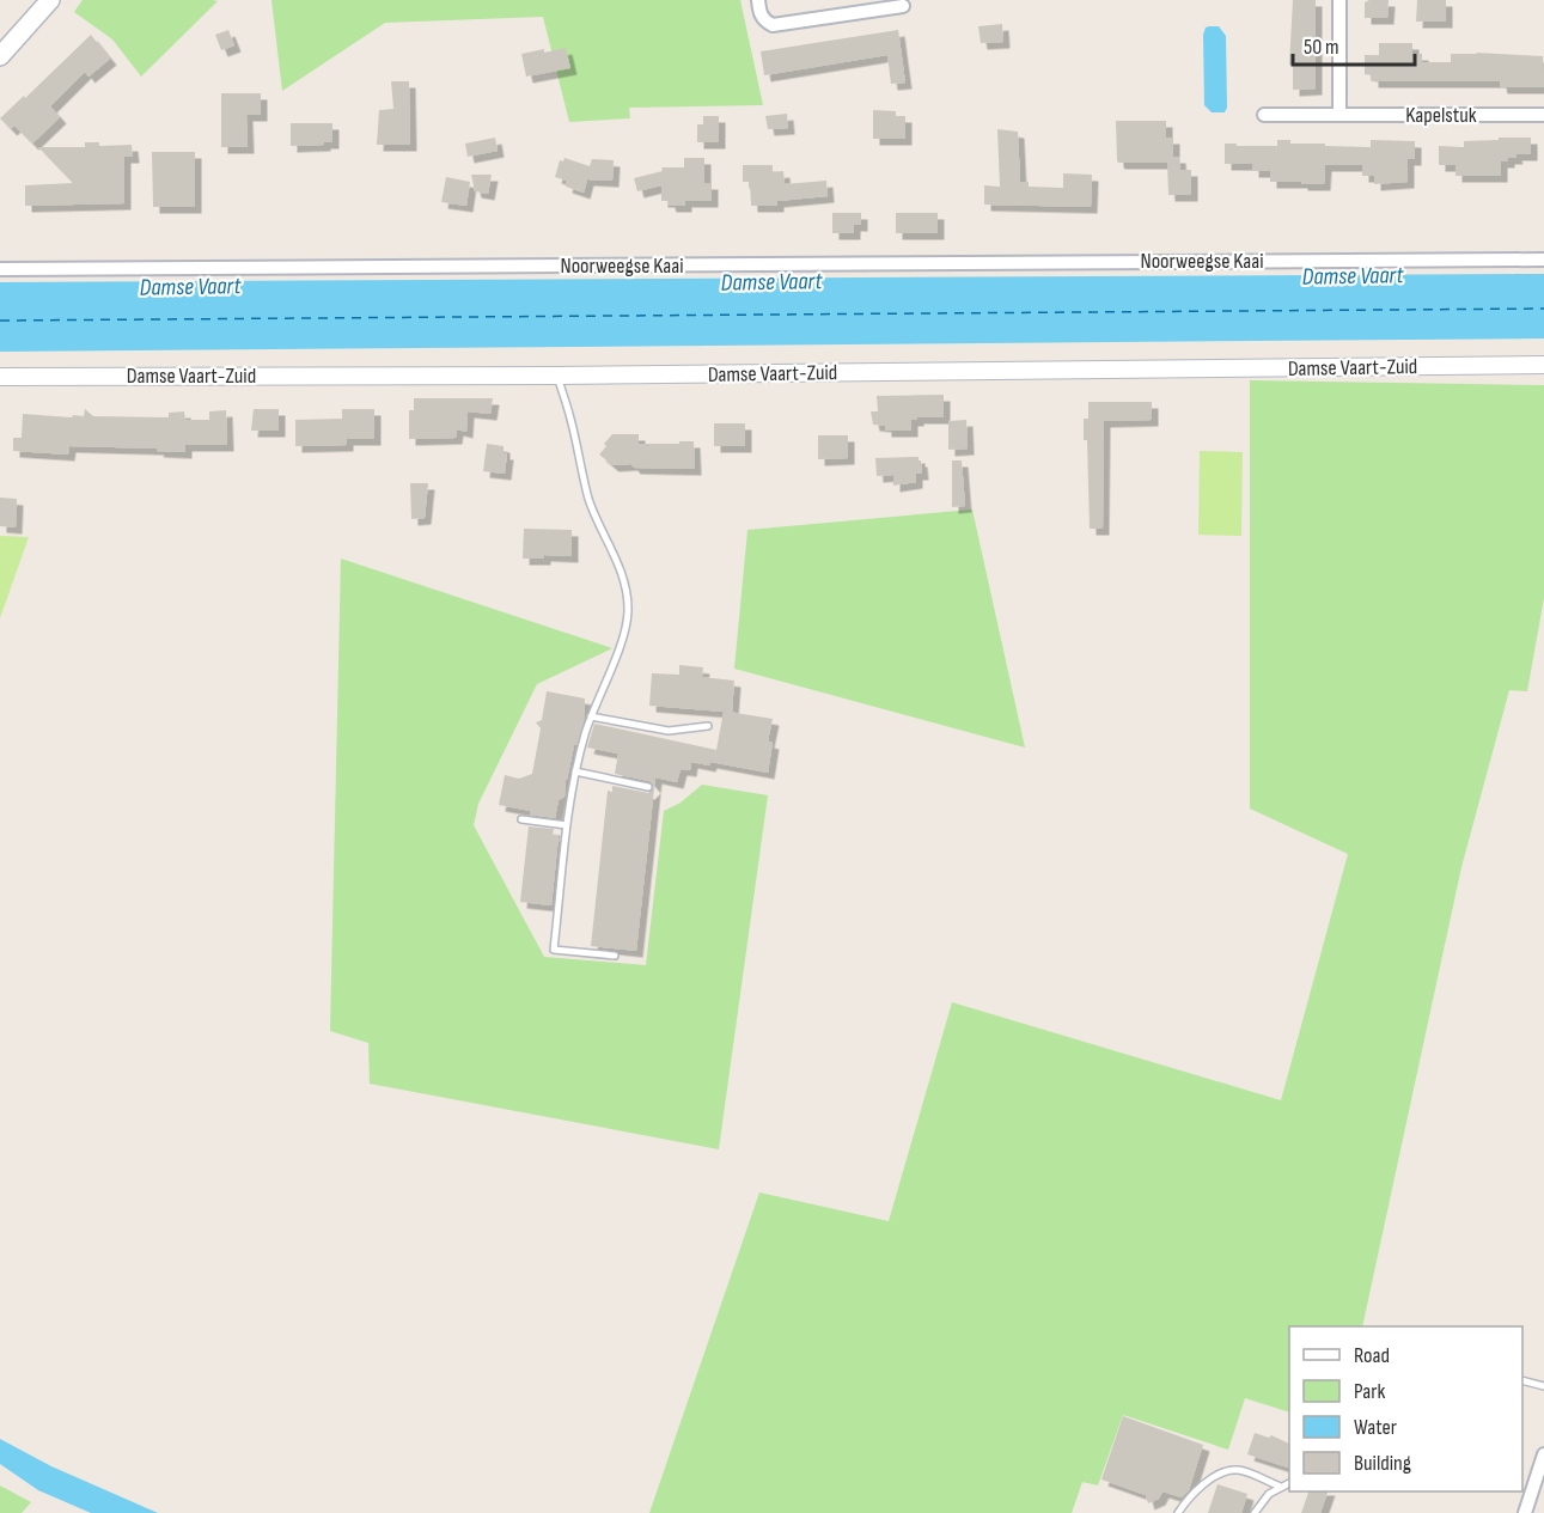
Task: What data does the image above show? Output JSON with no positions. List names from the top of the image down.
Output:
{
  "streets": {
    "street": ["Kapelstuk", "Noorweegse Kaai", "Damse Vaart-Zuid"]
  },
  "water": ["Damse Vaart"],
  "legend": [
    "Road",
    "Park",
    "Water",
    "Building"
  ],
  "scale_bar": "50 m"
}
